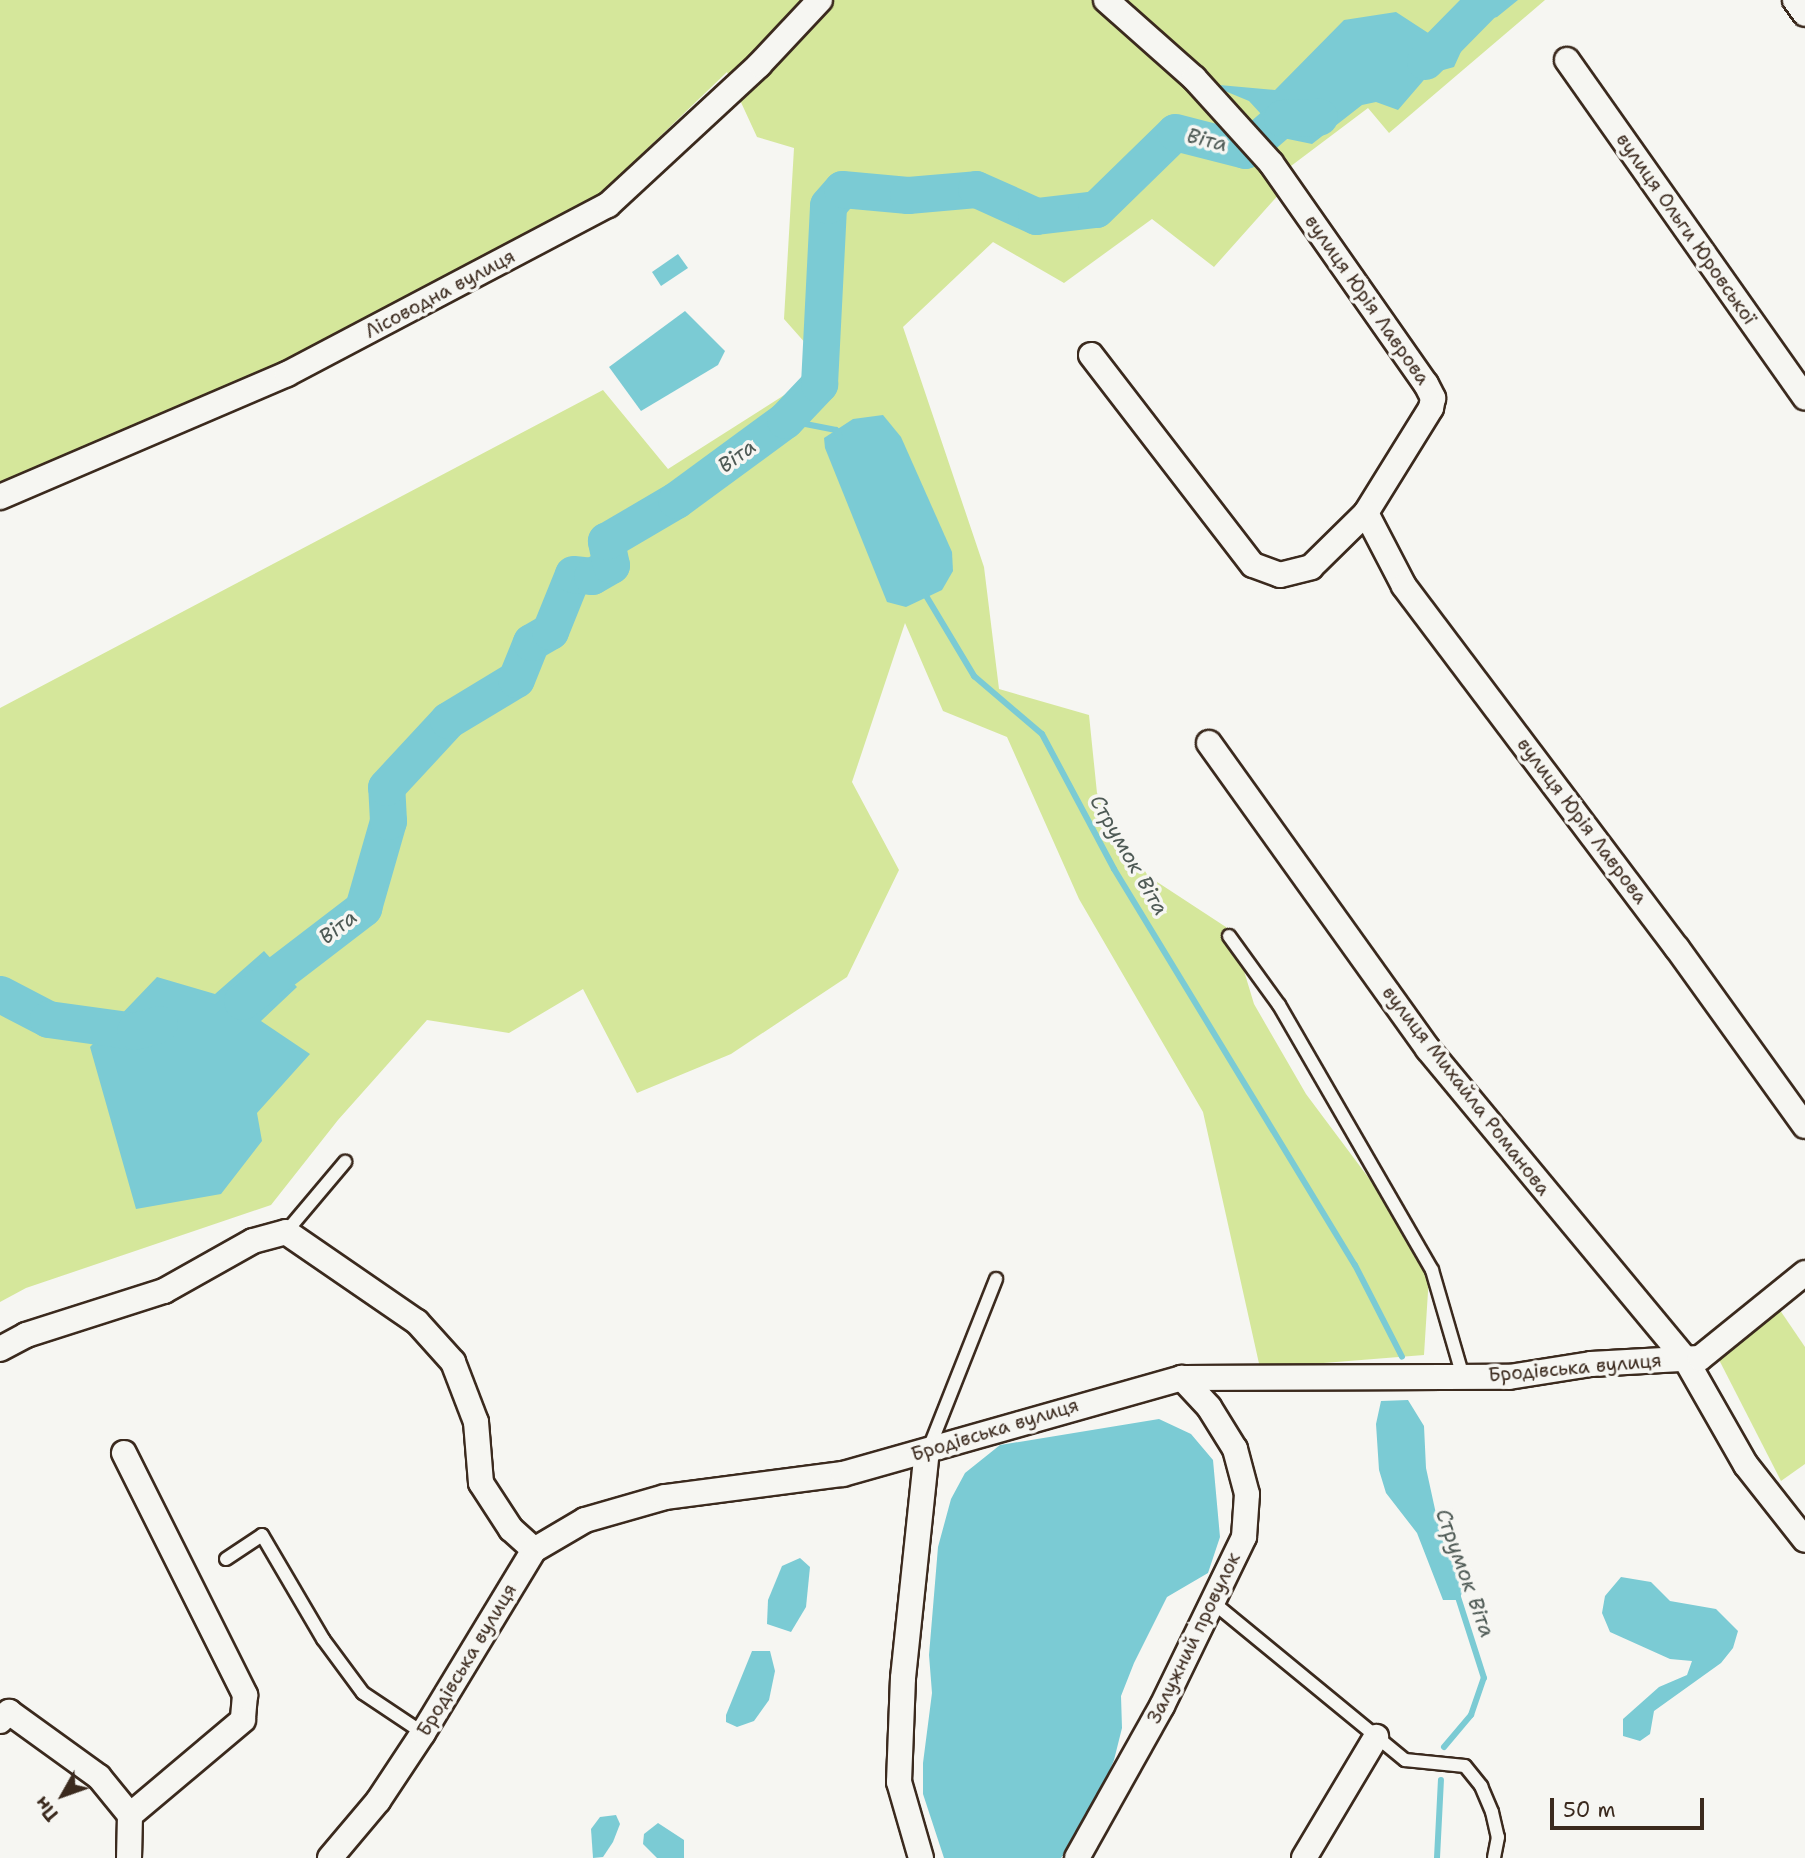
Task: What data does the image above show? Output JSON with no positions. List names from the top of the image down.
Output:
{
  "streets": {
    "street": [
      "вулиця Ольги Юровської",
      "Лісоводна вулиця",
      "вулиця Юрія Лаврова",
      "вулиця Михайла Романова",
      "Бродівська вулиця",
      "Залужний провулок"
    ]
  },
  "crossings": [
    ["вулиця Михайла Романова", "Бродівська вулиця"],
    ["Бродівська вулиця", "Залужний провулок"]
  ],
  "water": ["Віта", "Струмок Віта"],
  "scale_bar": "50 m",
  "north": "bottom left"
}
